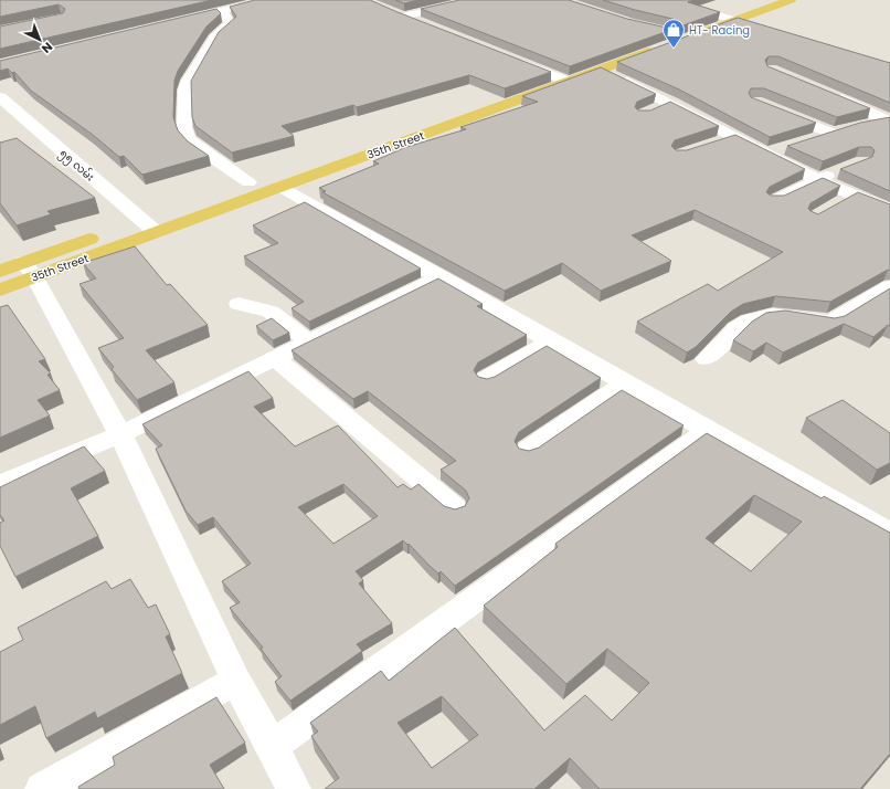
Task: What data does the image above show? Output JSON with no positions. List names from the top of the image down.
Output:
{
  "streets": {
    "main road": ["35th Street", "၅၅ လမ်း"]
  },
  "crossings": [
    ["35th Street", "၅၅ လမ်း"]
  ],
  "places": {
    "shop": ["HT- Racing"]
  },
  "north": "bottom right"
}
